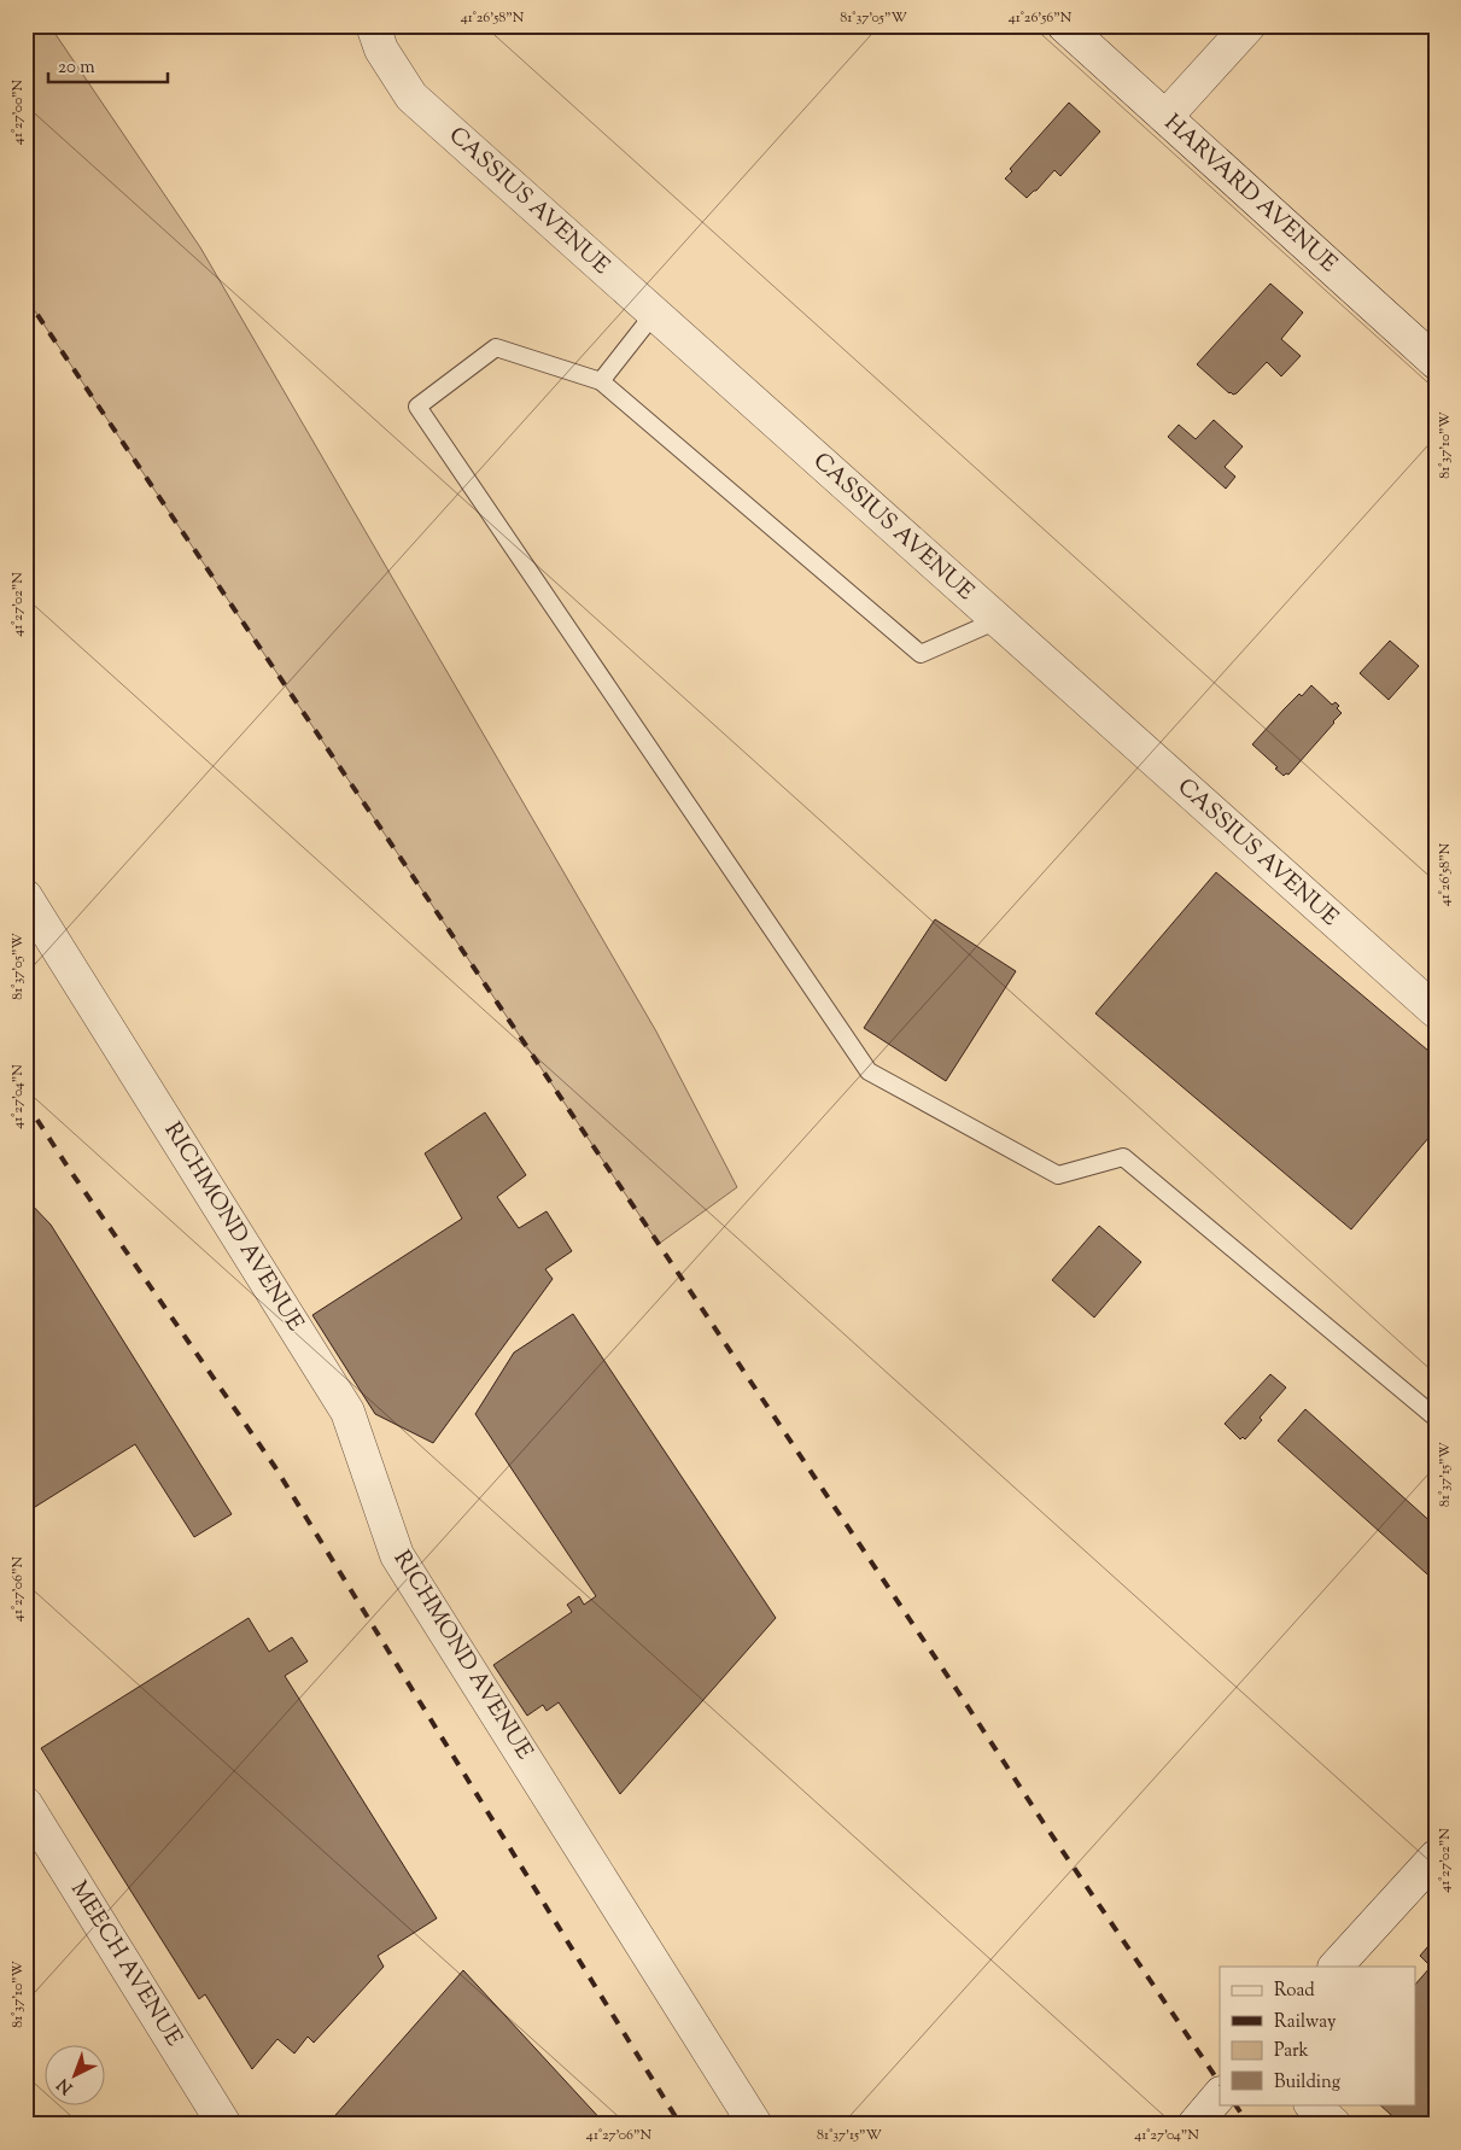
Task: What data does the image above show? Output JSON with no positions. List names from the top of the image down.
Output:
{
  "streets": {
    "street": [
      "HARVARD AVENUE",
      "CASSIUS AVENUE",
      "RICHMOND AVENUE",
      "MEECH AVENUE"
    ]
  },
  "legend": [
    "Road",
    "Railway",
    "Park",
    "Building"
  ],
  "scale_bar": "20 m",
  "north": "bottom left",
  "coordinates": [
    "41°26'58\"N",
    "81°37'05\"W",
    "41°26'56\"N",
    "41°27'00\"N",
    "81°37'10\"W",
    "41°27'02\"N",
    "41°27'04\"N",
    "81°37'15\"W",
    "41°27'06\"N"
  ]
}
